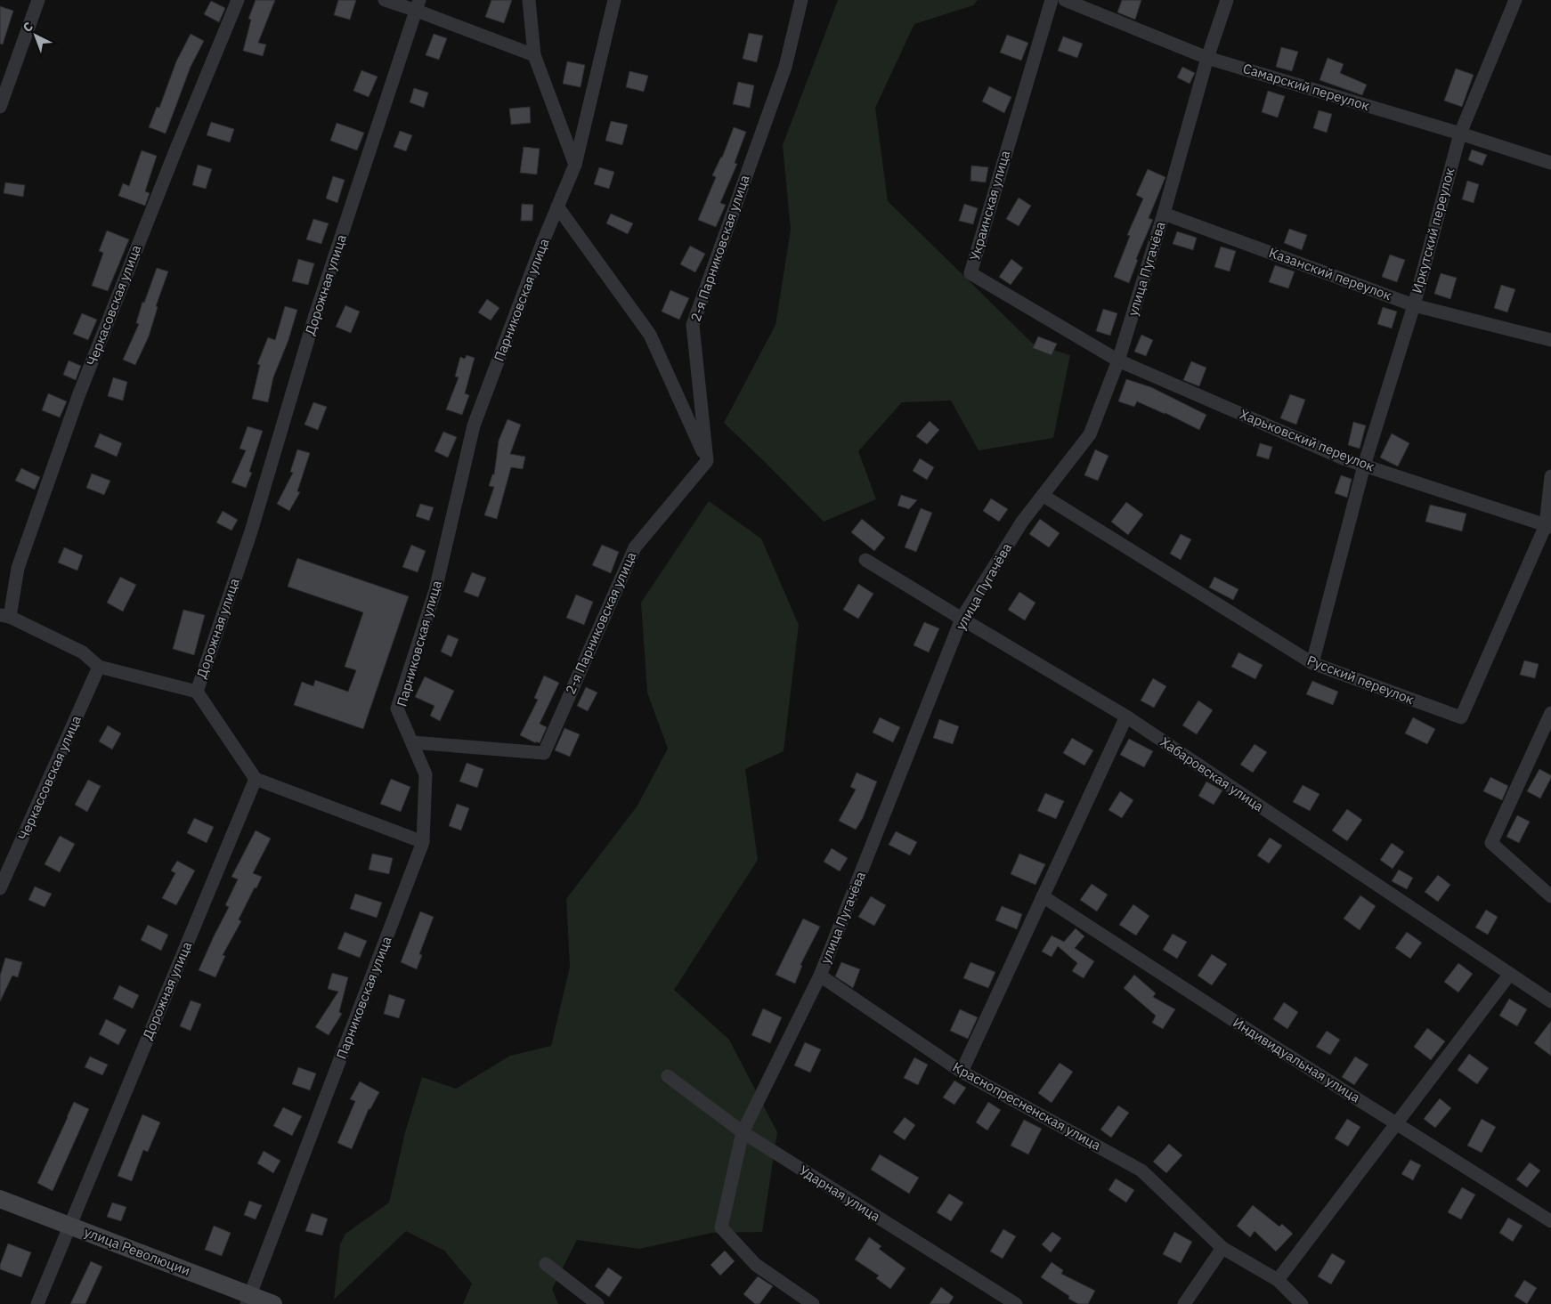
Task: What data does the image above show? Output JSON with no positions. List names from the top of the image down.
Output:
{
  "streets": {
    "street": [
      "Самарский переулок",
      "Украинская улица",
      "Иркутский переулок",
      "2-я Парниковская улица",
      "улица Пугачёва",
      "Казанский переулок",
      "Дорожная улица",
      "Парниковская улица",
      "Черкасовская улица",
      "Харьковский переулок",
      "Русский переулок",
      "Хабаровская улица",
      "Черкассовская улица",
      "Индивидуальная улица",
      "Краснопресненская улица",
      "Ударная улица",
      "улица Революции"
    ]
  },
  "crossings": [
    ["Самарский переулок", "Иркутский переулок"],
    ["Самарский переулок", "улица Пугачёва"],
    ["Украинская улица", "улица Пугачёва"],
    ["Украинская улица", "Харьковский переулок"],
    ["Иркутский переулок", "Казанский переулок"],
    ["Иркутский переулок", "Харьковский переулок"],
    ["Иркутский переулок", "Русский переулок"],
    ["2-я Парниковская улица", "Парниковская улица"],
    ["улица Пугачёва", "Казанский переулок"],
    ["улица Пугачёва", "Харьковский переулок"],
    ["улица Пугачёва", "Русский переулок"],
    ["улица Пугачёва", "Хабаровская улица"],
    ["улица Пугачёва", "Краснопресненская улица"],
    ["улица Пугачёва", "Ударная улица"],
    ["Дорожная улица", "улица Революции"],
    ["Парниковская улица", "улица Революции"],
    ["Харьковский переулок", "Русский переулок"]
  ],
  "north": "top left"
}
